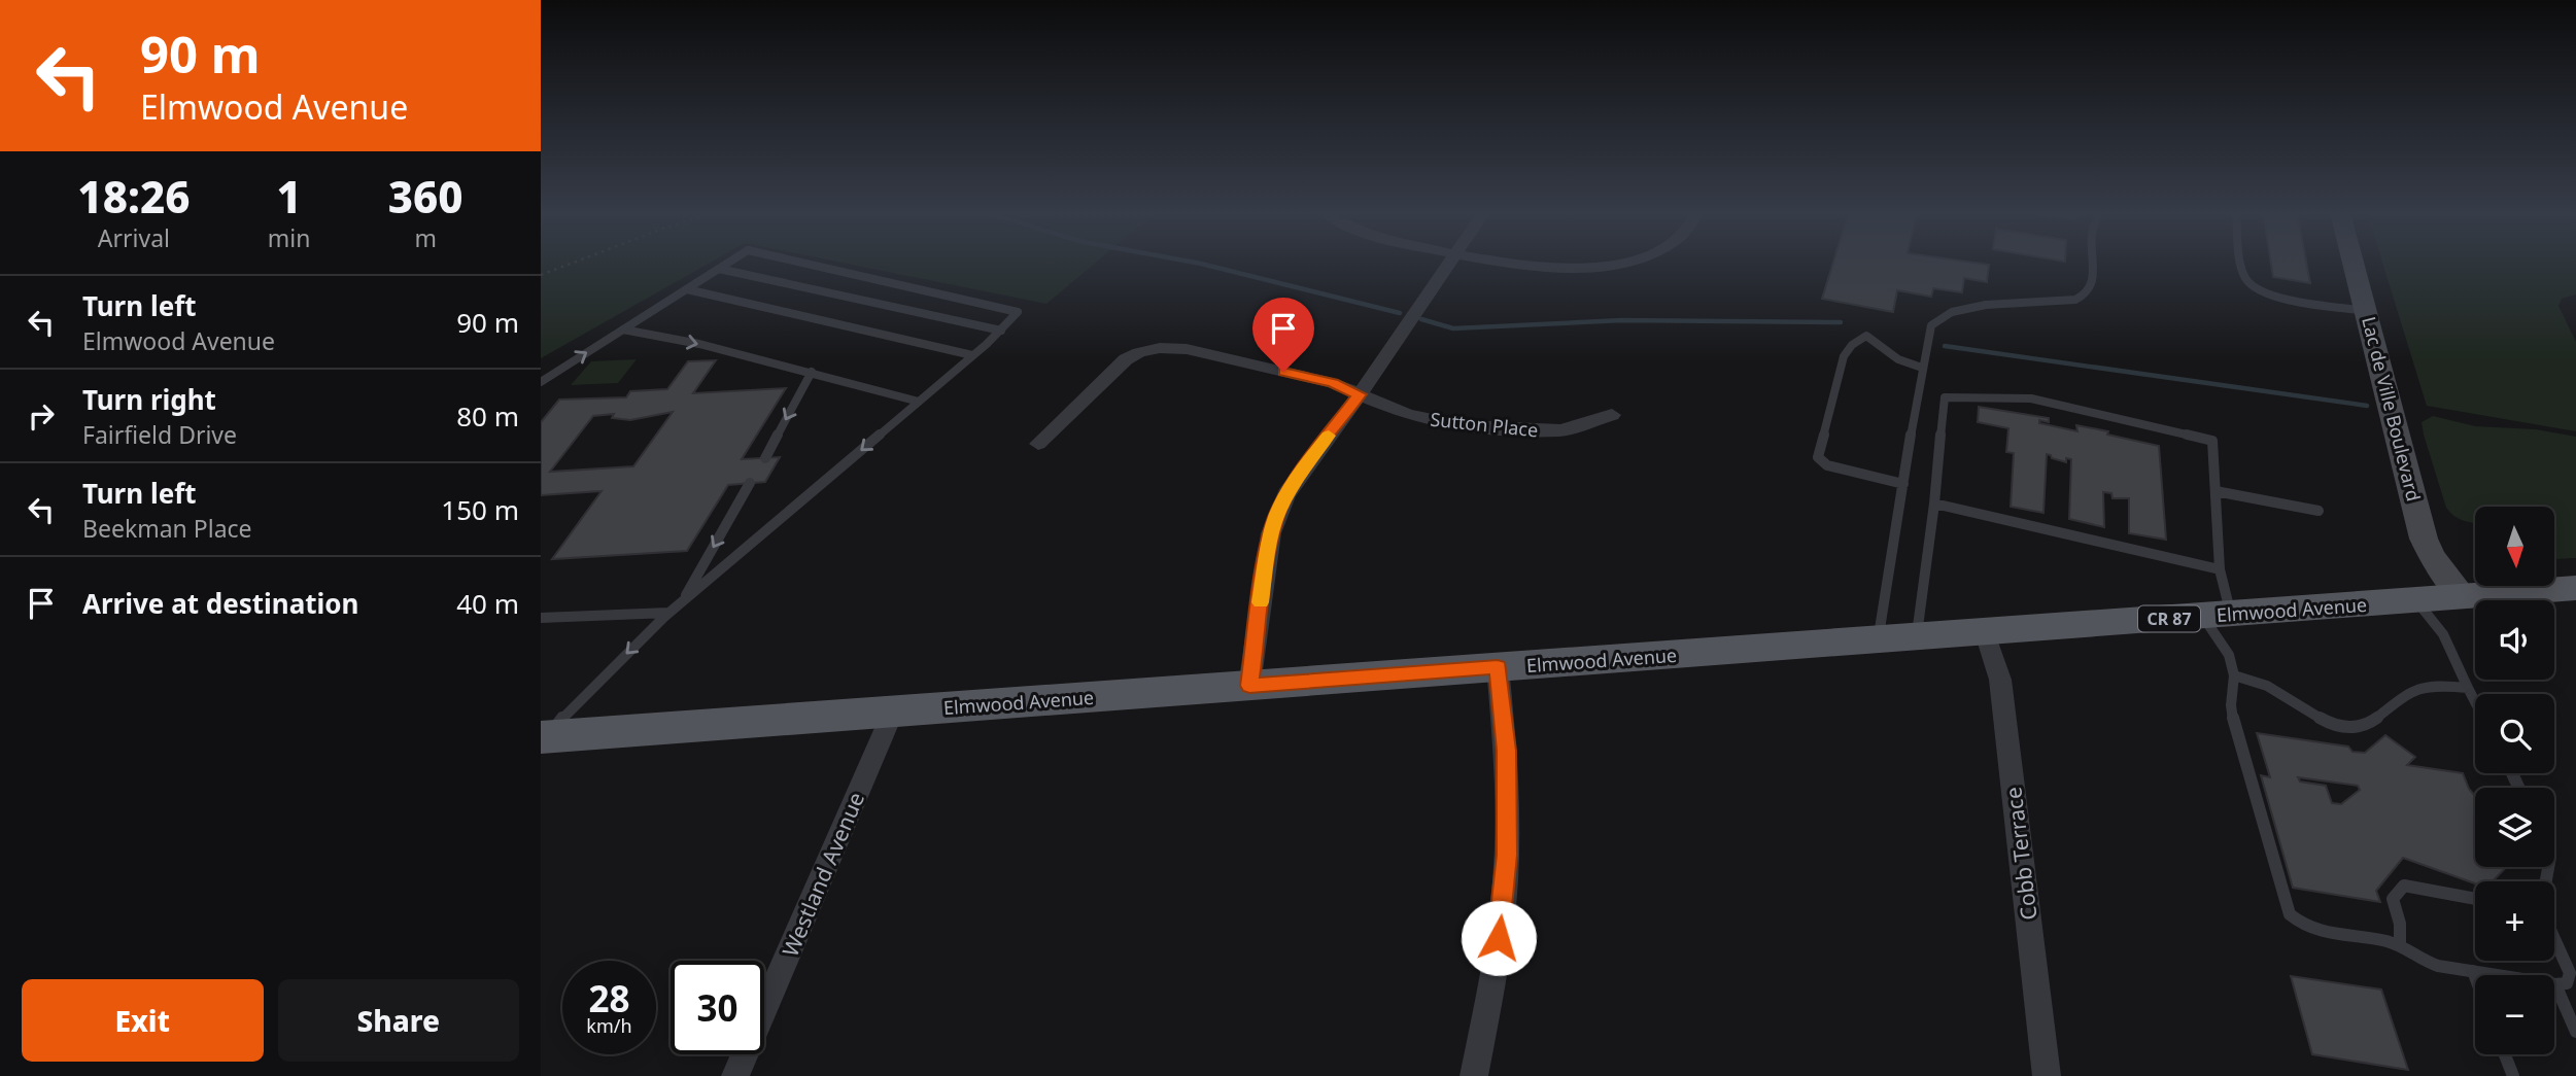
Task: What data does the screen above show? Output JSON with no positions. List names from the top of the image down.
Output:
{
  "streets": {
    "main road": ["Elmwood Avenue", "CR 87"],
    "street": [
      "Lac de Ville Boulevard",
      "Sutton Place",
      "Cobb Terrace",
      "Westland Avenue"
    ]
  },
  "crossings": [
    ["Lac de Ville Boulevard", "Elmwood Avenue"],
    ["Elmwood Avenue", "Cobb Terrace"],
    ["Elmwood Avenue", "Westland Avenue"]
  ],
  "north": "bottom",
  "page": {
    "turn": ["90 m", "Elmwood Avenue"],
    "eta": [
      "18:26",
      "Arrival",
      "1",
      "min",
      "360",
      "m"
    ],
    "list": [
      {
        "name": "Turn left",
        "note": "Elmwood Avenue",
        "value": "90 m"
      },
      {
        "name": "Turn right",
        "note": "Fairfield Drive",
        "value": "80 m"
      },
      {
        "name": "Turn left",
        "note": "Beekman Place",
        "value": "150 m"
      },
      {
        "name": "Arrive at destination",
        "value": "40 m"
      }
    ],
    "map_buttons": ["+", "−"],
    "speed": "28 km/h",
    "limit": "30",
    "buttons": ["Exit", "Share"]
  }
}
